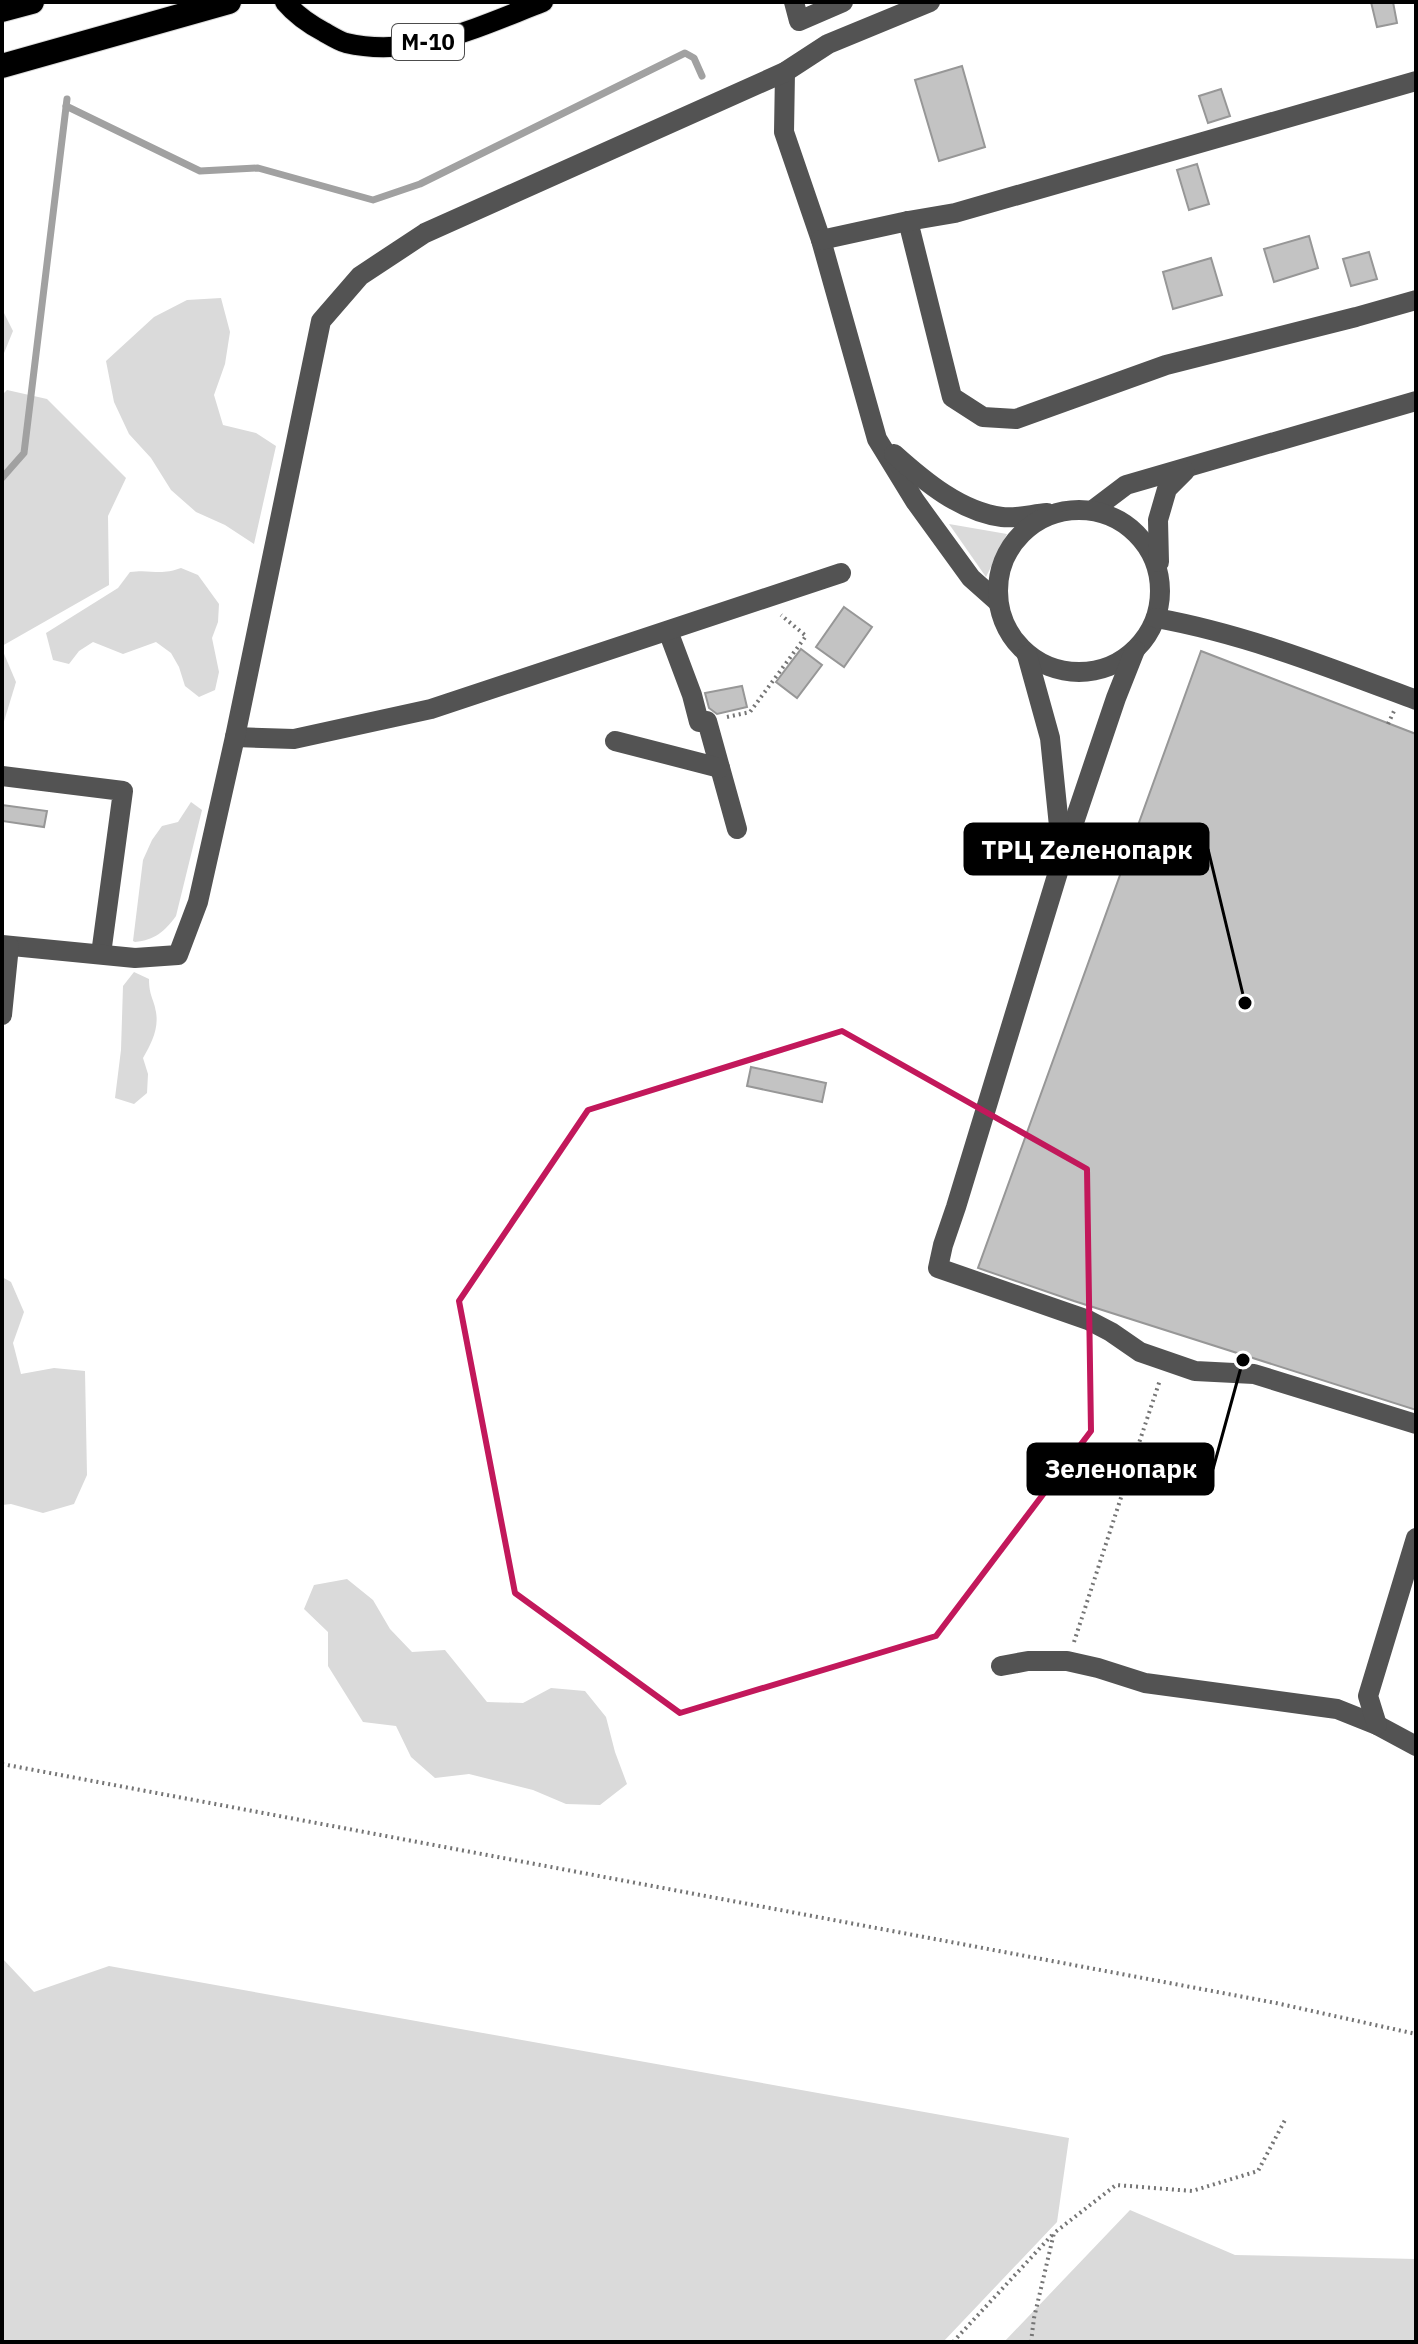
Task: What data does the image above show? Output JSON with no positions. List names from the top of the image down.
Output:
{
  "streets": {
    "main road": ["М-10"]
  },
  "places": ["ТРЦ Zеленопарк", "Зеленопарк"]
}
